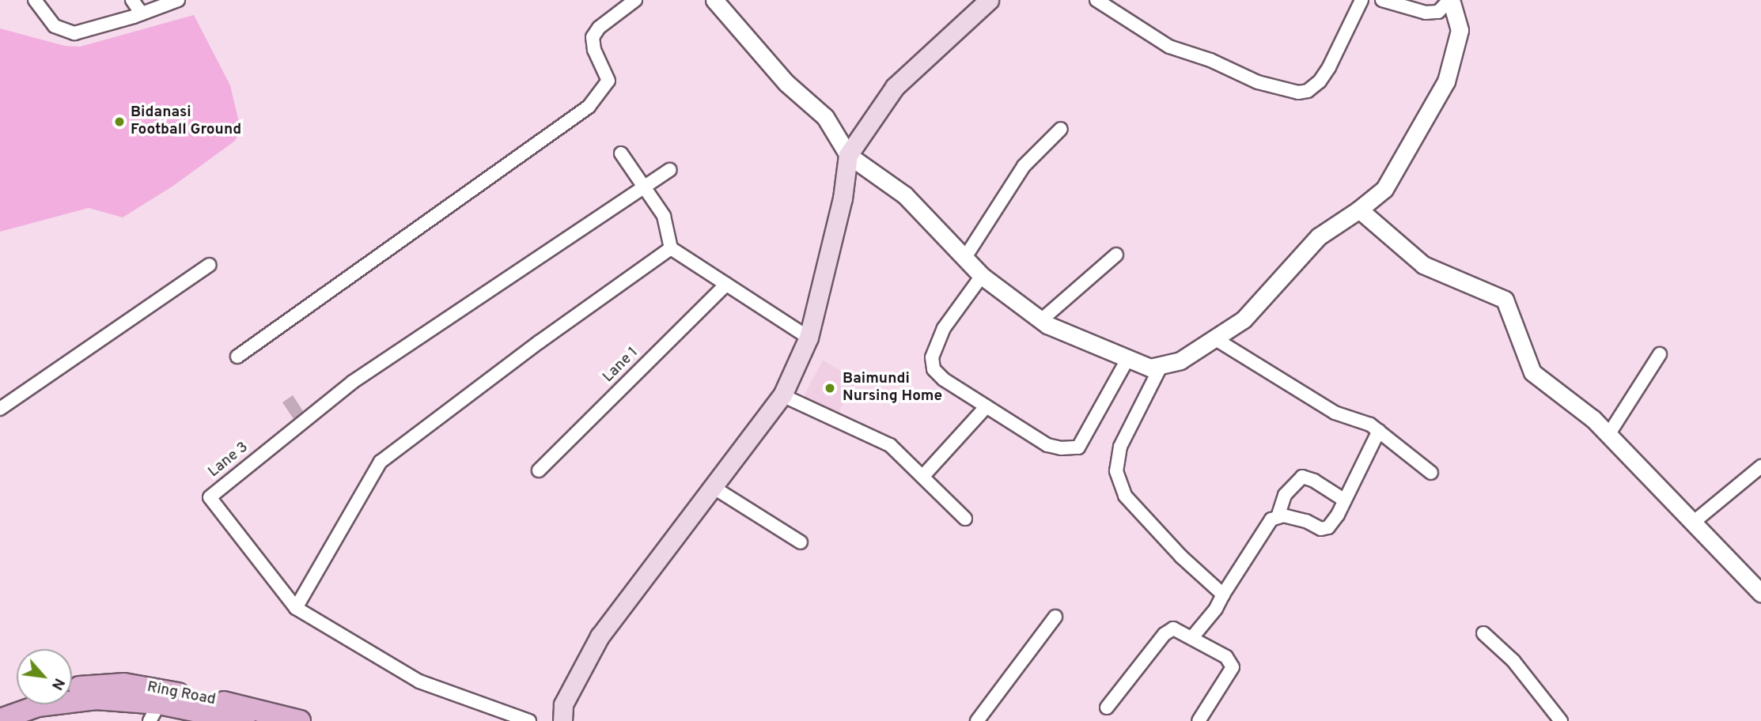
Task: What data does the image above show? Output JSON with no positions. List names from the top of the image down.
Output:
{
  "streets": {
    "main road": ["Ring Road"],
    "street": ["Lane 1", "Lane 3"]
  },
  "places": ["Bidanasi Football Ground", "Baimundi Nursing Home"],
  "north": "bottom right"
}
